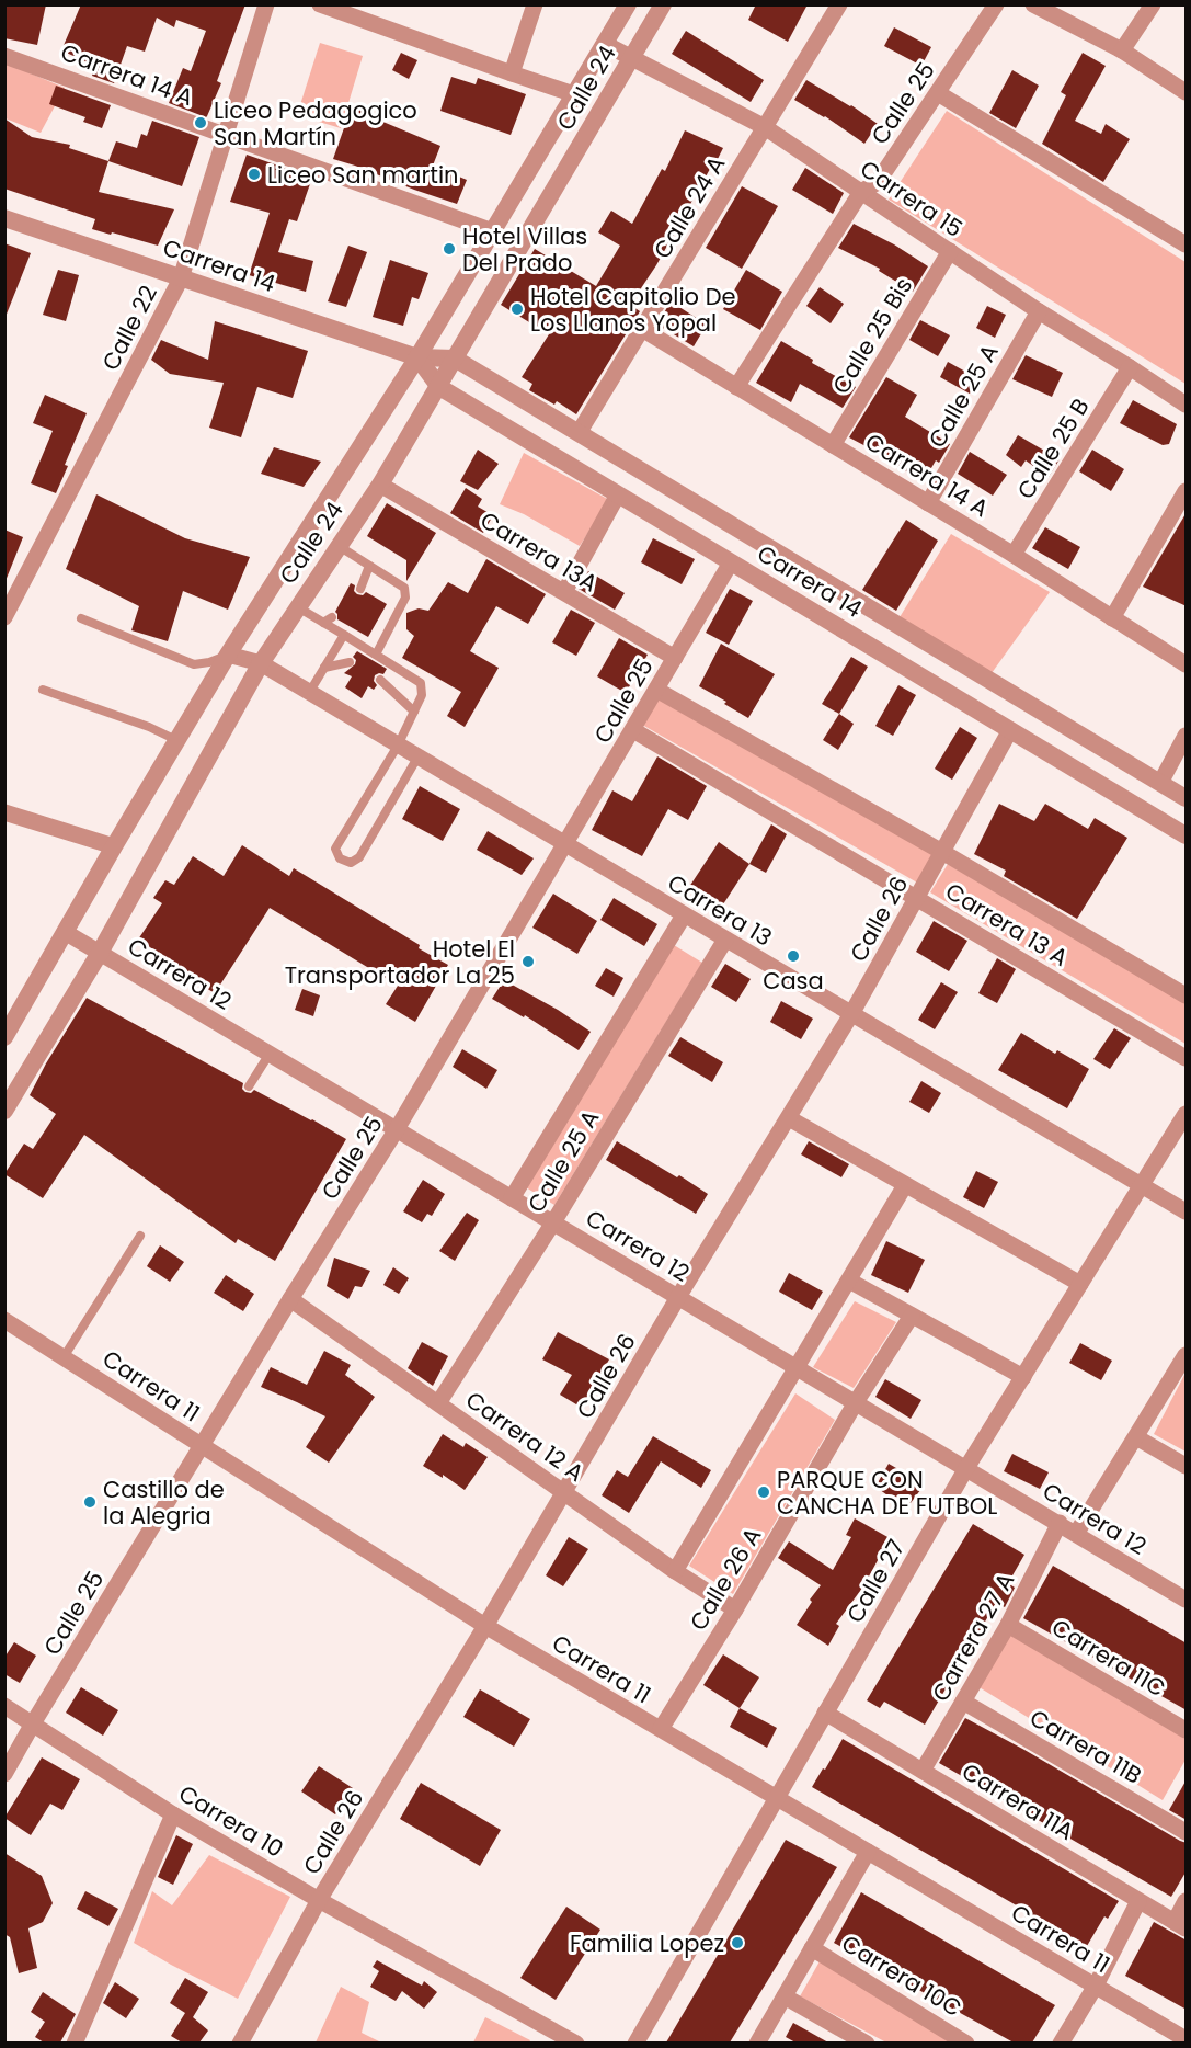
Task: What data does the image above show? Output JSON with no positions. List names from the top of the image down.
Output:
{
  "streets": {
    "street": [
      "Carrera 14 A",
      "Calle 24",
      "Calle 25",
      "Carrera 15",
      "Calle 24 A",
      "Carrera 14",
      "Calle 22",
      "Calle 25 Bis",
      "Calle 25 A",
      "Calle 25 B",
      "Carrera 13A",
      "Carrera 13",
      "Calle 26",
      "Carrera 13 A",
      "Carrera 12",
      "Carrera 11",
      "Carrera 12 A",
      "Calle 26 A",
      "Calle 27",
      "Carrera 27 A",
      "Carrera 11C",
      "Carrera 11B",
      "Carrera 11A",
      "Carrera 10",
      "Carrera 10C"
    ]
  },
  "crossings": [
    ["Carrera 14 A", "Calle 24"],
    ["Carrera 14 A", "Calle 25"],
    ["Carrera 14 A", "Calle 24 A"],
    ["Carrera 14 A", "Calle 22"],
    ["Carrera 14 A", "Calle 25 Bis"],
    ["Carrera 14 A", "Calle 25 A"],
    ["Carrera 14 A", "Calle 25 B"],
    ["Calle 24", "Carrera 15"],
    ["Calle 24", "Carrera 14"],
    ["Calle 24", "Carrera 13A"],
    ["Calle 24", "Carrera 13"],
    ["Calle 24", "Carrera 12"],
    ["Calle 25", "Carrera 15"],
    ["Calle 25", "Carrera 14"],
    ["Calle 25", "Carrera 13A"],
    ["Calle 25", "Carrera 13"],
    ["Calle 25", "Carrera 13 A"],
    ["Calle 25", "Carrera 12"],
    ["Calle 25", "Carrera 11"],
    ["Calle 25", "Carrera 12 A"],
    ["Calle 25", "Carrera 10"],
    ["Carrera 15", "Calle 24 A"],
    ["Carrera 15", "Calle 25 Bis"],
    ["Carrera 15", "Calle 25 A"],
    ["Carrera 15", "Calle 25 B"],
    ["Calle 24 A", "Carrera 14"],
    ["Carrera 14", "Calle 22"],
    ["Carrera 14", "Calle 26"],
    ["Calle 25 A", "Carrera 13"],
    ["Calle 25 A", "Carrera 12"],
    ["Calle 25 A", "Carrera 12 A"],
    ["Carrera 13", "Calle 26"],
    ["Carrera 13", "Calle 27"],
    ["Calle 26", "Carrera 13 A"],
    ["Calle 26", "Carrera 12"],
    ["Calle 26", "Carrera 11"],
    ["Calle 26", "Carrera 12 A"],
    ["Calle 26", "Carrera 10"],
    ["Carrera 12", "Calle 26 A"],
    ["Carrera 12", "Calle 27"],
    ["Carrera 12", "Carrera 27 A"],
    ["Carrera 11", "Calle 26 A"],
    ["Carrera 11", "Calle 27"],
    ["Carrera 12 A", "Calle 26 A"],
    ["Calle 27", "Carrera 11A"],
    ["Carrera 27 A", "Carrera 11C"],
    ["Carrera 27 A", "Carrera 11B"],
    ["Carrera 27 A", "Carrera 11A"]
  ],
  "places": [
    "Liceo Pedagogico San Martín",
    "Liceo San martin",
    "Hotel Villas Del Prado",
    "Hotel Capitolio De Los Llanos Yopal",
    "Casa",
    "Hotel El Transportador La 25",
    "PARQUE CON CANCHA DE FUTBOL",
    "Castillo de la Alegria",
    "Familia Lopez"
  ]
}
